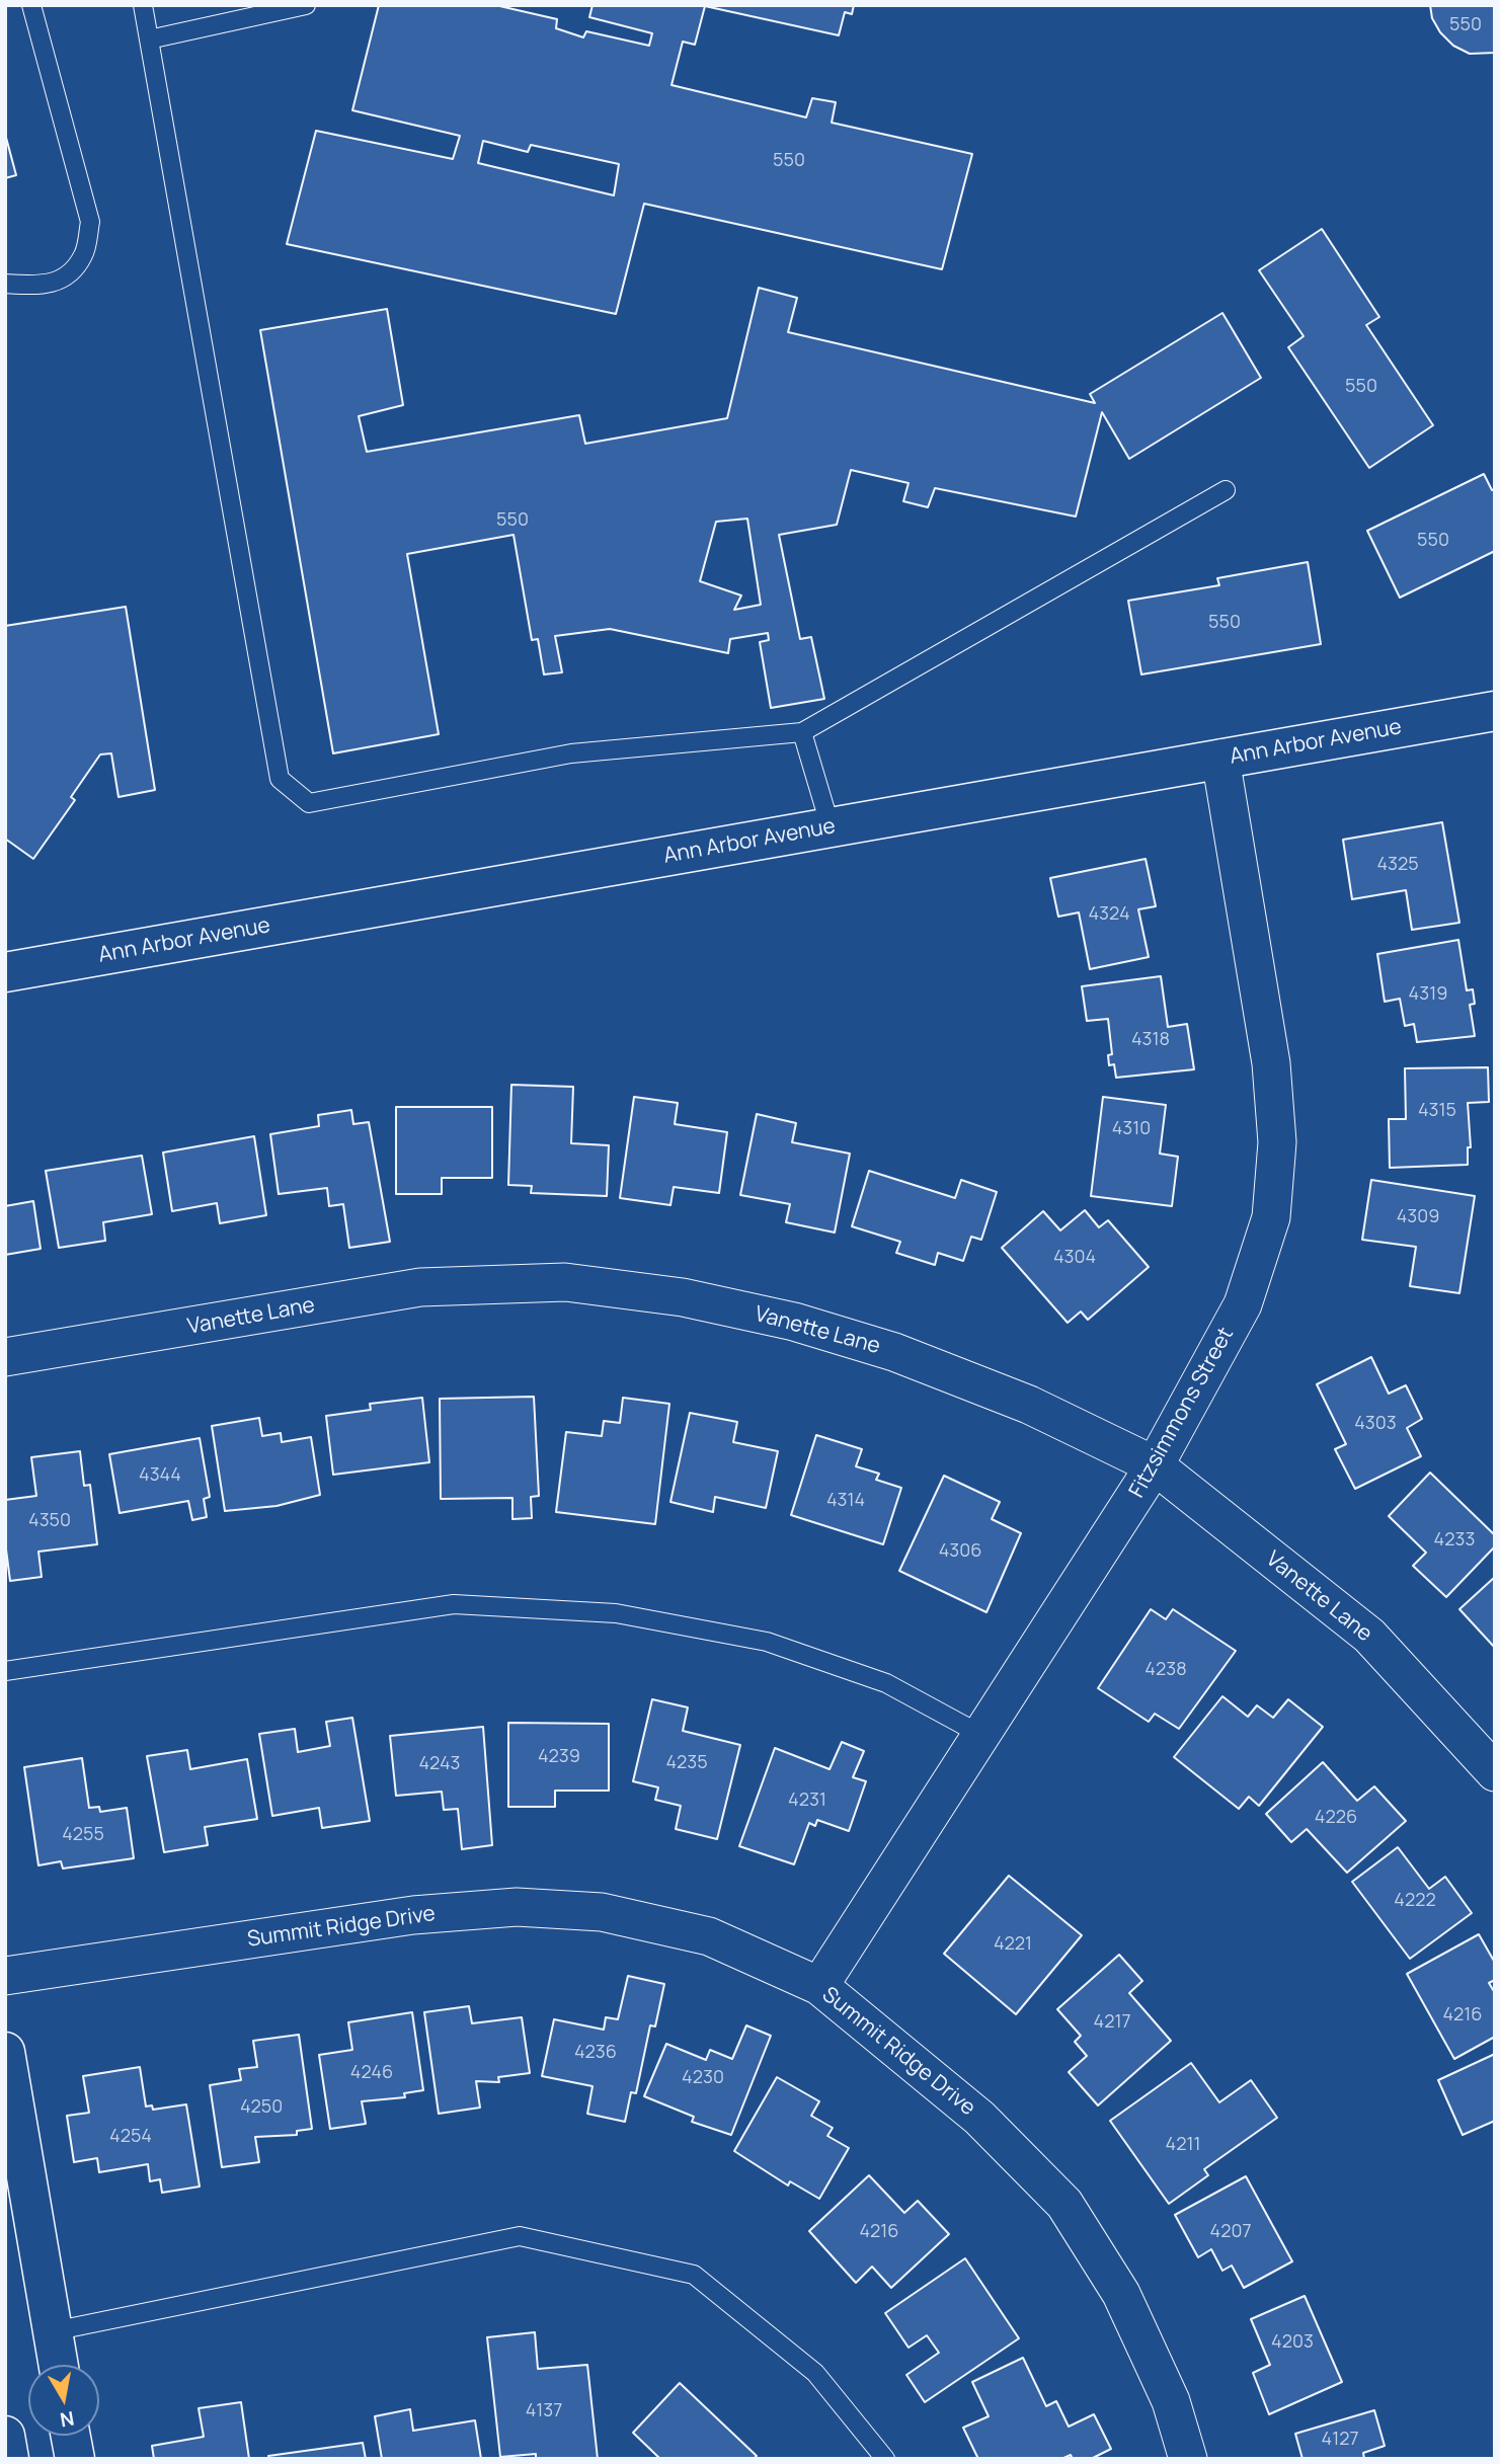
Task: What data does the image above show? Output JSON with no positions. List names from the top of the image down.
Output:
{
  "streets": {
    "street": [
      "Ann Arbor Avenue",
      "Vanette Lane",
      "Fitzsimmons Street",
      "Summit Ridge Drive"
    ]
  },
  "crossings": [
    ["Ann Arbor Avenue", "Fitzsimmons Street"],
    ["Vanette Lane", "Fitzsimmons Street"],
    ["Fitzsimmons Street", "Summit Ridge Drive"]
  ],
  "house_numbers": [
    "550",
    "550",
    "550",
    "550",
    "550",
    "550",
    "4325",
    "4324",
    "4319",
    "4318",
    "4315",
    "4310",
    "4309",
    "4304",
    "4303",
    "4344",
    "4314",
    "4350",
    "4233",
    "4306",
    "4238",
    "4239",
    "4235",
    "4243",
    "4231",
    "4226",
    "4255",
    "4222",
    "4221",
    "4216",
    "4217",
    "4236",
    "4246",
    "4230",
    "4250",
    "4254",
    "4211",
    "4216",
    "4207",
    "4203",
    "4137",
    "4127"
  ],
  "north": "bottom"
}
